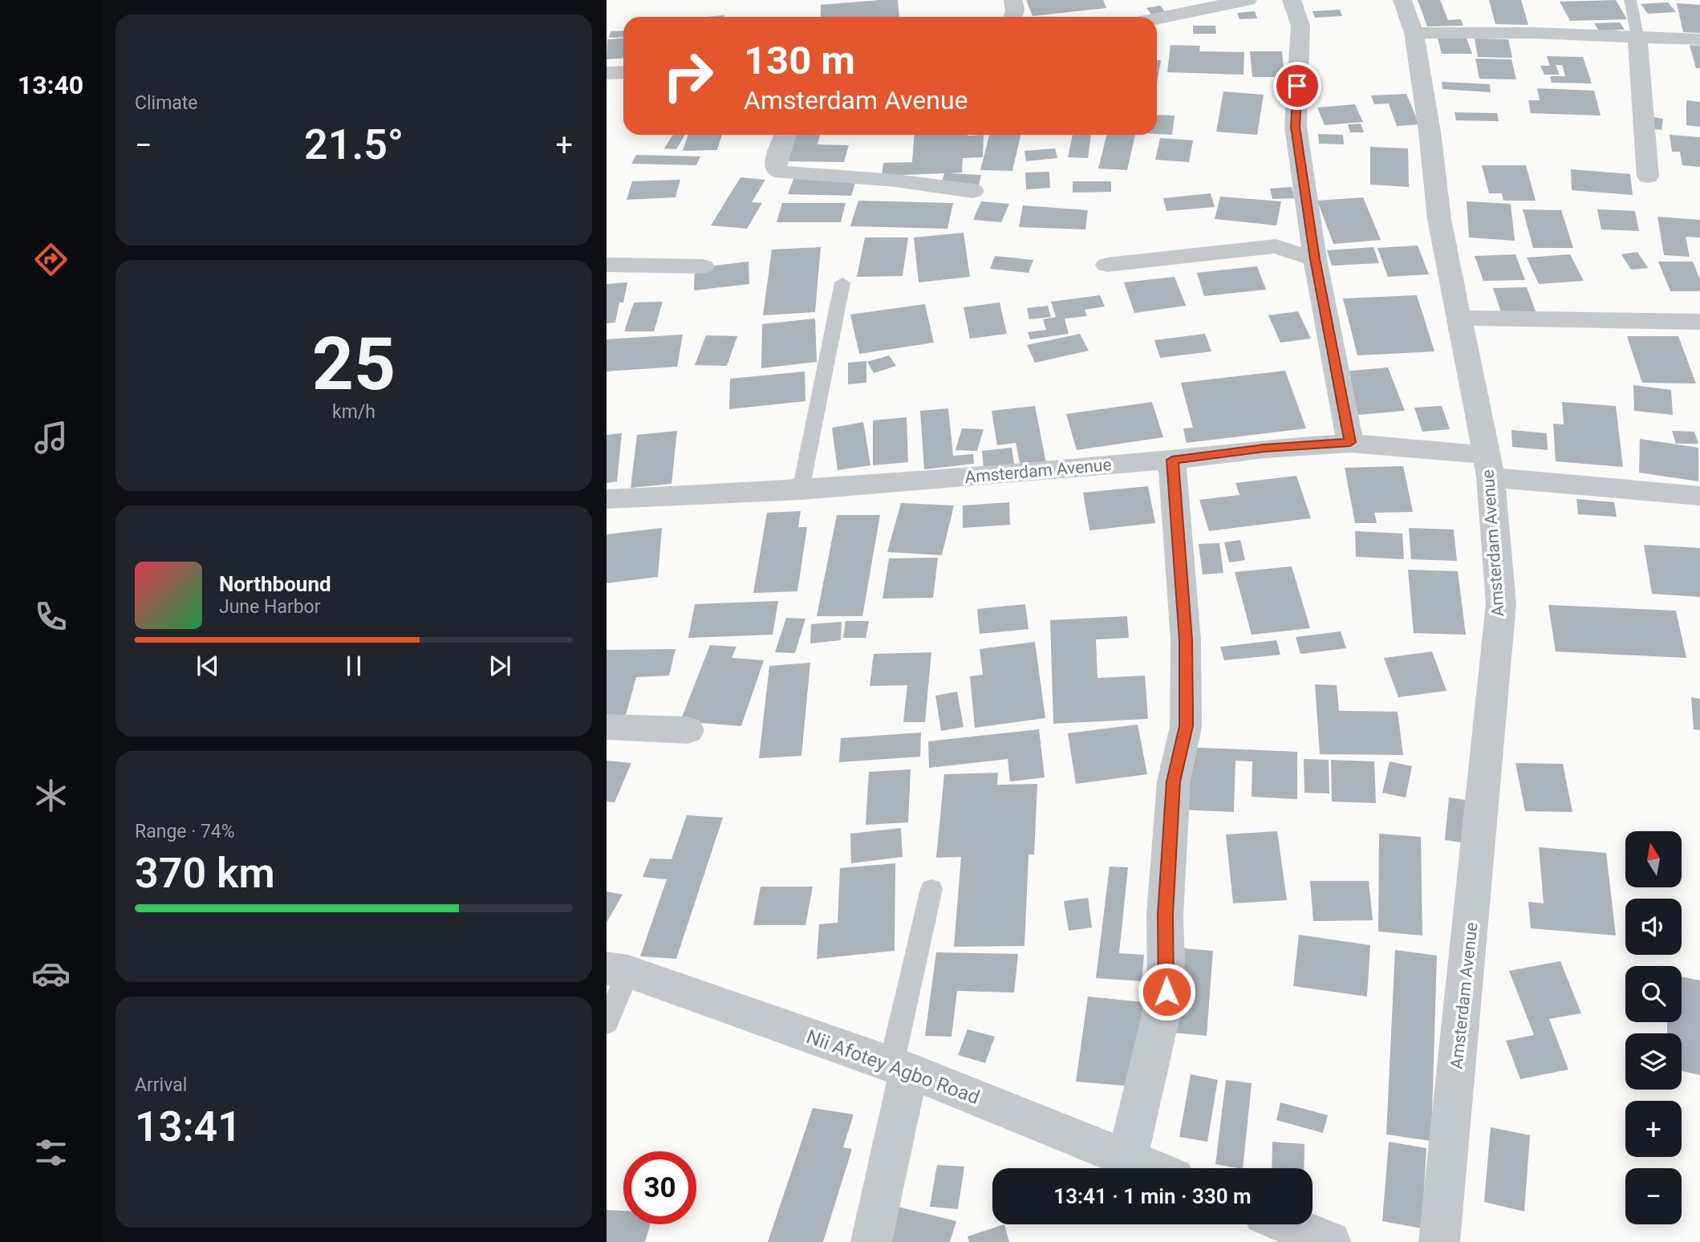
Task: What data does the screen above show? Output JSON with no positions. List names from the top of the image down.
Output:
{
  "streets": {
    "street": ["Amsterdam Avenue", "Nii Afotey Agbo Road"]
  },
  "north": "top",
  "page": {
    "tabs": "13:40",
    "tile": [
      "Climate",
      ["25", "km/h"],
      ["Range · 74%", "370 km"],
      ["Arrival", "13:41"]
    ],
    "turn": ["130 m", "Amsterdam Avenue"],
    "heat": ["−", "21.5°", "+"],
    "song": ["Northbound", "June Harbor"],
    "map_buttons": ["+", "−"],
    "limit": "30",
    "trip": "13:41 · 1 min · 330 m"
  }
}
